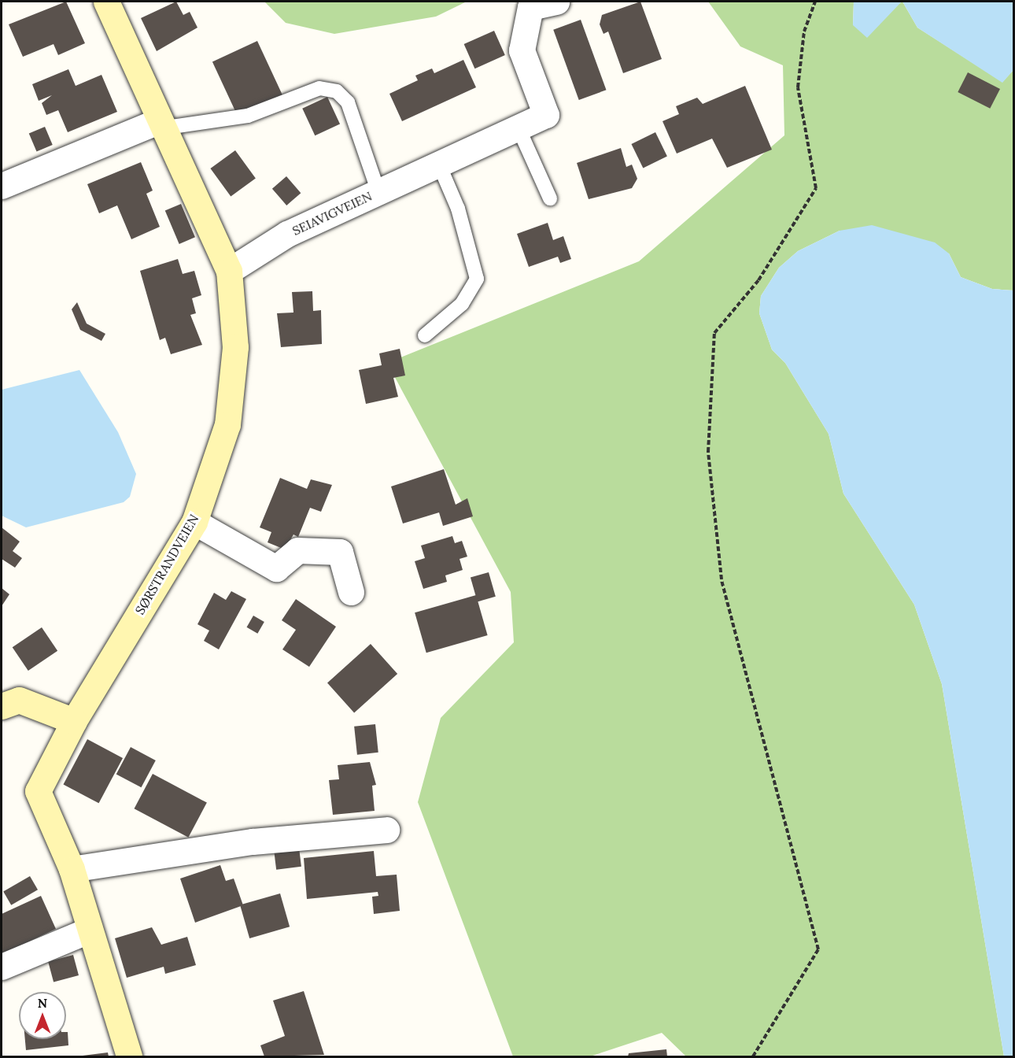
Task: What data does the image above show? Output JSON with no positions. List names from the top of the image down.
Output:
{
  "streets": {
    "street": ["SEIAVIGVEIEN", "SØRSTRANDVEIEN"]
  },
  "crossings": [
    ["SEIAVIGVEIEN", "SØRSTRANDVEIEN"]
  ],
  "north": "top"
}
